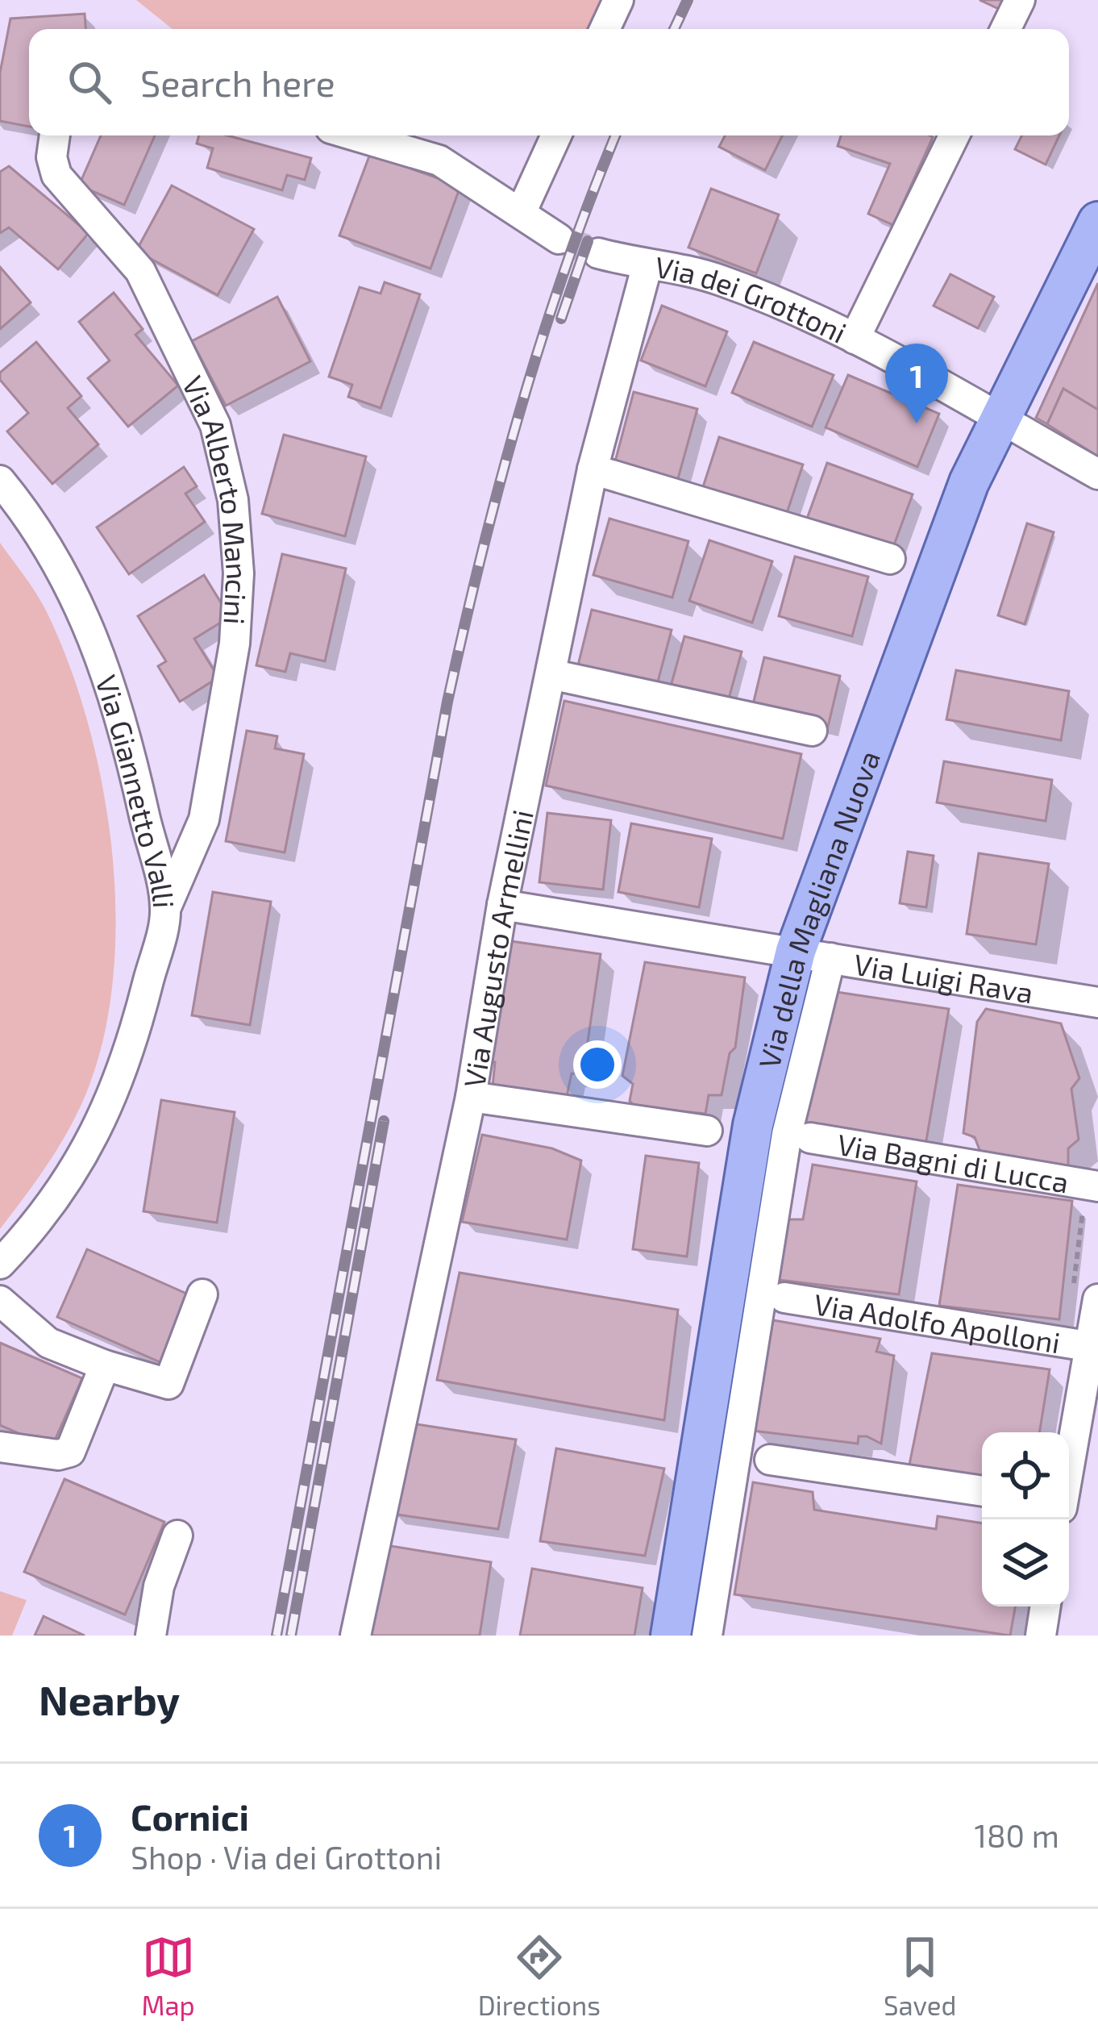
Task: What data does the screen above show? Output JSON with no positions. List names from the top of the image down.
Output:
{
  "streets": {
    "main road": ["Via della Magliana Nuova"],
    "street": [
      "Via dei Grottoni",
      "Via Alberto Mancini",
      "Via Giannetto Valli",
      "Via Augusto Armellini",
      "Via Luigi Rava",
      "Via Bagni di Lucca",
      "Via Adolfo Apolloni"
    ]
  },
  "crossings": [
    ["Via dei Grottoni", "Via della Magliana Nuova"],
    ["Via dei Grottoni", "Via Augusto Armellini"],
    ["Via Alberto Mancini", "Via Giannetto Valli"],
    ["Via della Magliana Nuova", "Via Luigi Rava"],
    ["Via Augusto Armellini", "Via Luigi Rava"]
  ],
  "page": {
    "search": "Search here",
    "pins": "1",
    "heading": "Nearby",
    "list": [
      {
        "mark": "1",
        "name": "Cornici",
        "note": "Shop · Via dei Grottoni",
        "value": "180 m"
      }
    ],
    "nav": ["Map", "Directions", "Saved"]
  }
}
